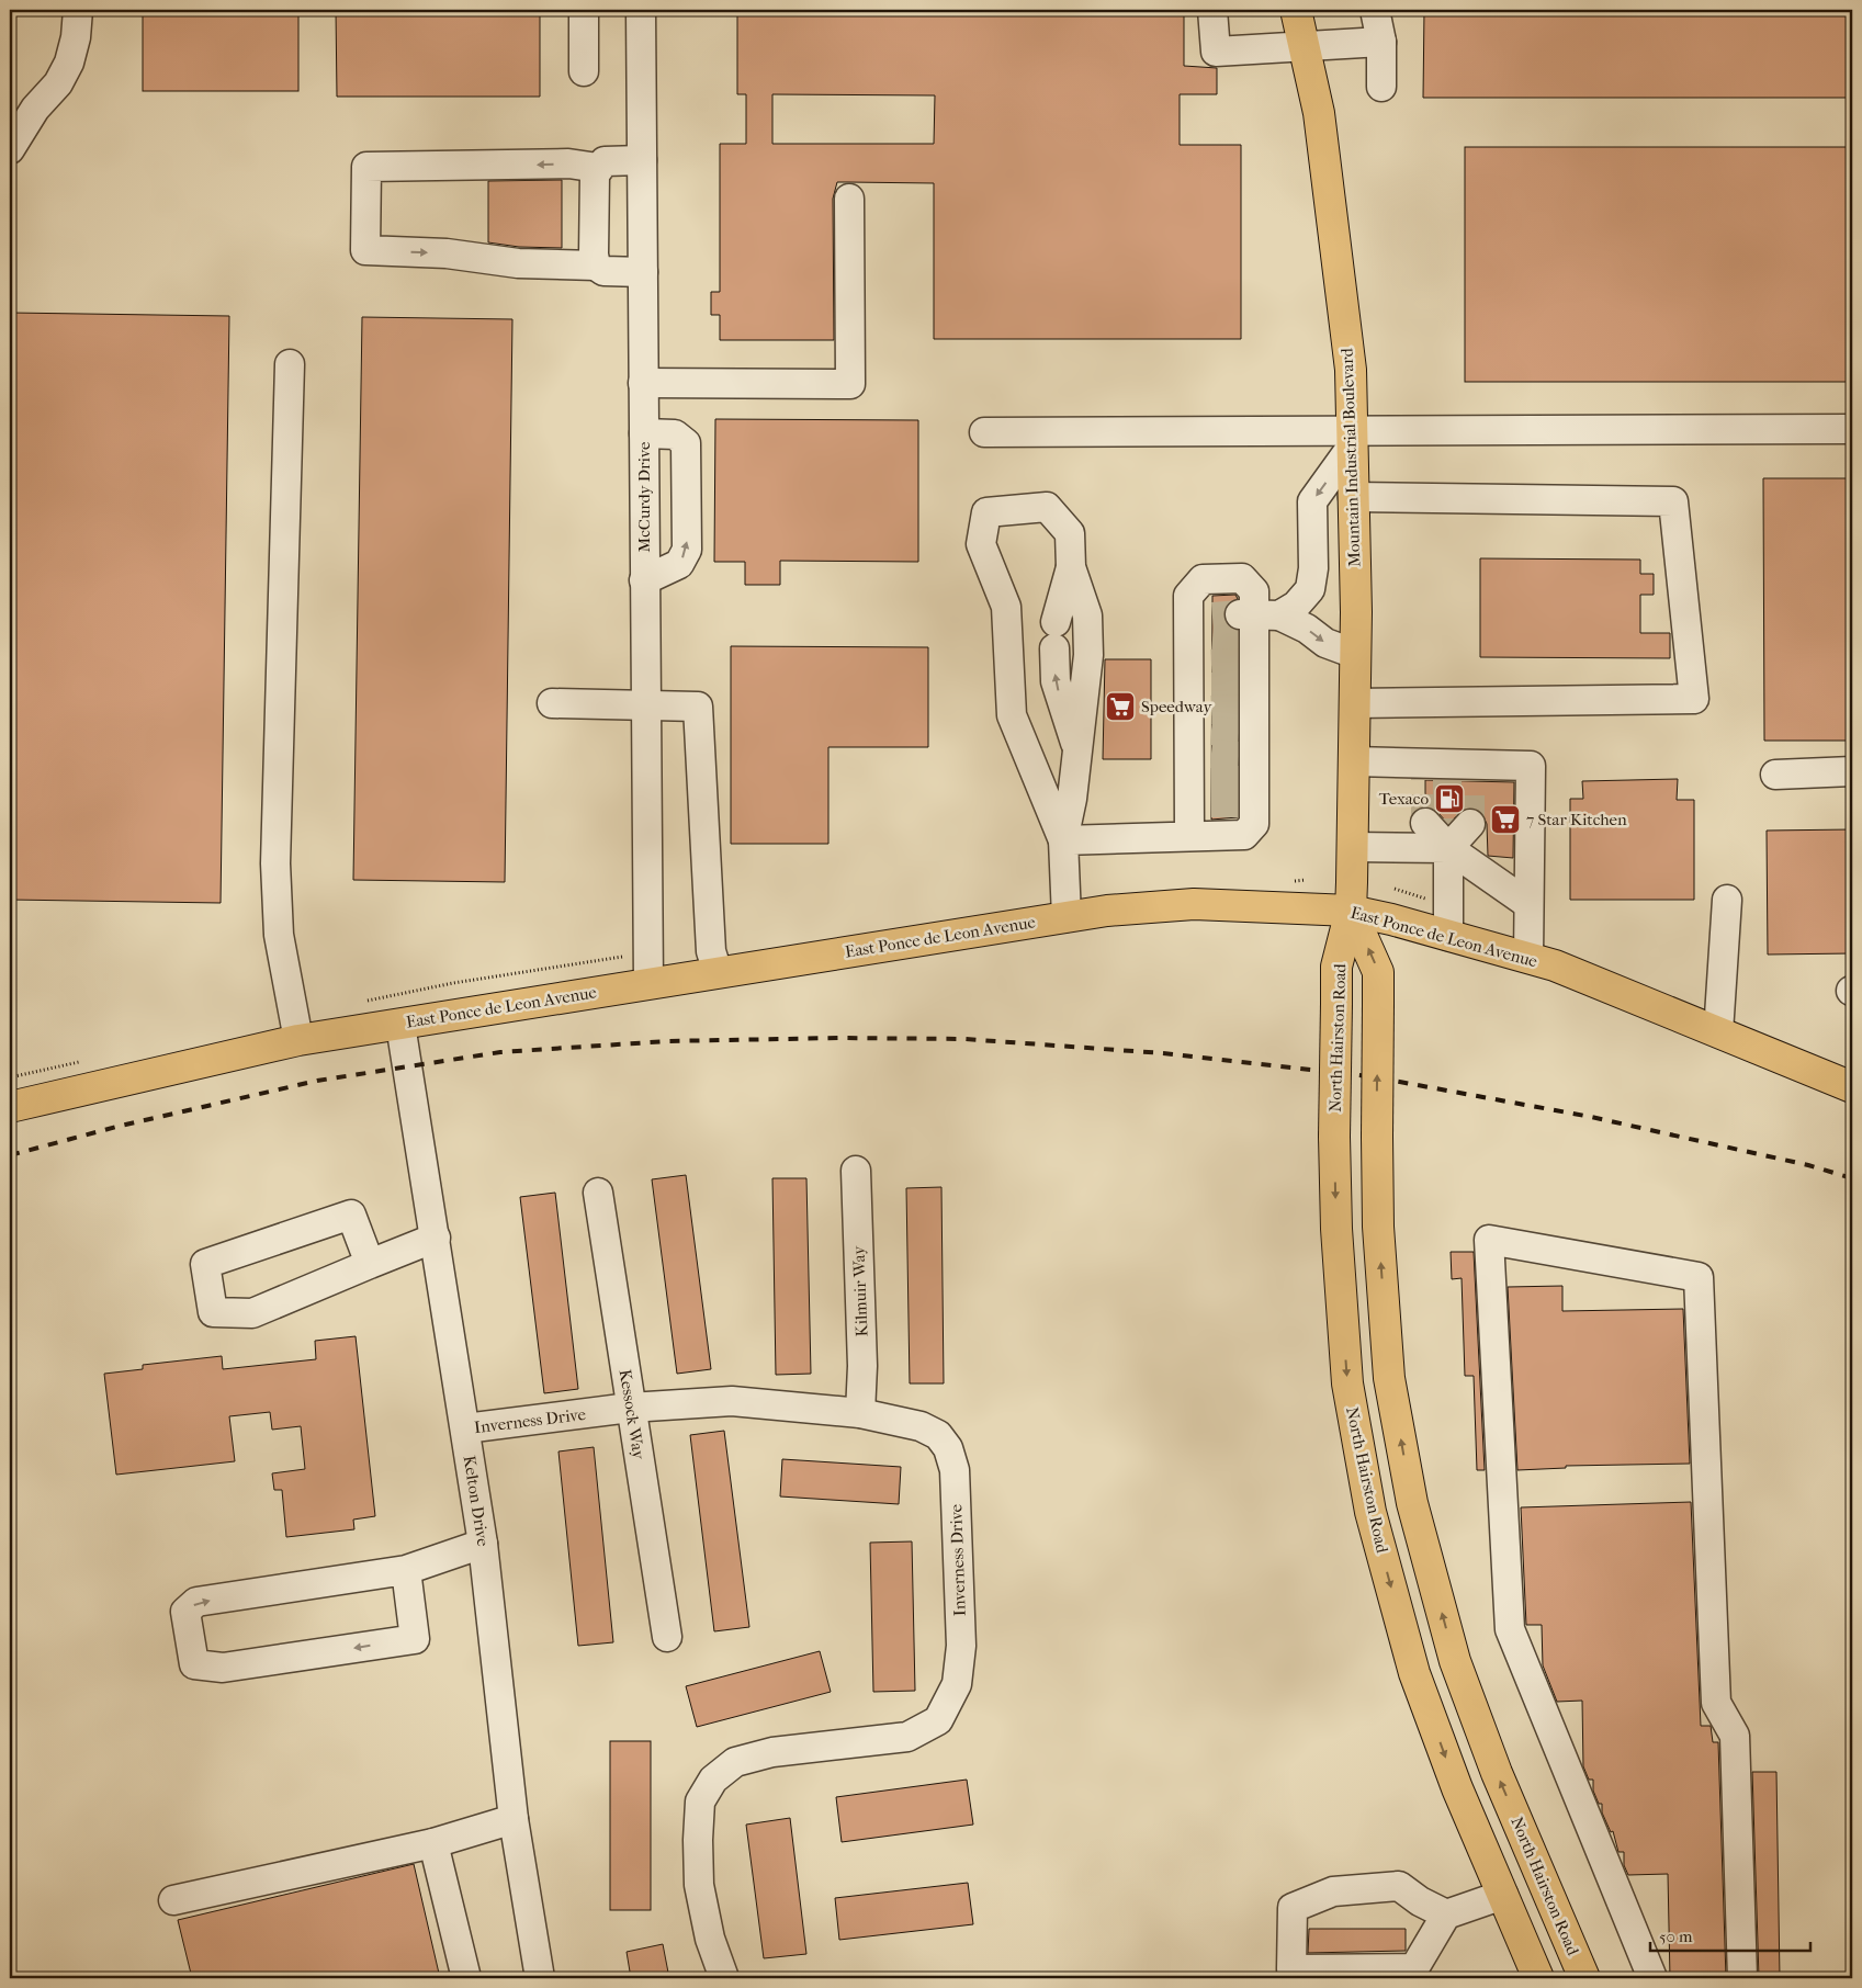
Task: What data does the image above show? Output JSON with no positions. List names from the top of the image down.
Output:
{
  "streets": {
    "main road": ["Mountain Industrial Boulevard", "East Ponce de Leon Avenue", "North Hairston Road"],
    "street": [
      "McCurdy Drive",
      "Kilmuir Way",
      "Kessock Way",
      "Inverness Drive",
      "Kelton Drive"
    ]
  },
  "crossings": [
    ["Mountain Industrial Boulevard", "East Ponce de Leon Avenue"],
    ["Mountain Industrial Boulevard", "North Hairston Road"],
    ["McCurdy Drive", "East Ponce de Leon Avenue"],
    ["East Ponce de Leon Avenue", "North Hairston Road"],
    ["East Ponce de Leon Avenue", "Kelton Drive"],
    ["Kilmuir Way", "Inverness Drive"],
    ["Kessock Way", "Inverness Drive"],
    ["Inverness Drive", "Kelton Drive"]
  ],
  "places": {
    "supermarket": ["Speedway", "7 Star Kitchen"],
    "fuel station": ["Texaco"]
  },
  "scale_bar": "50 m"
}
